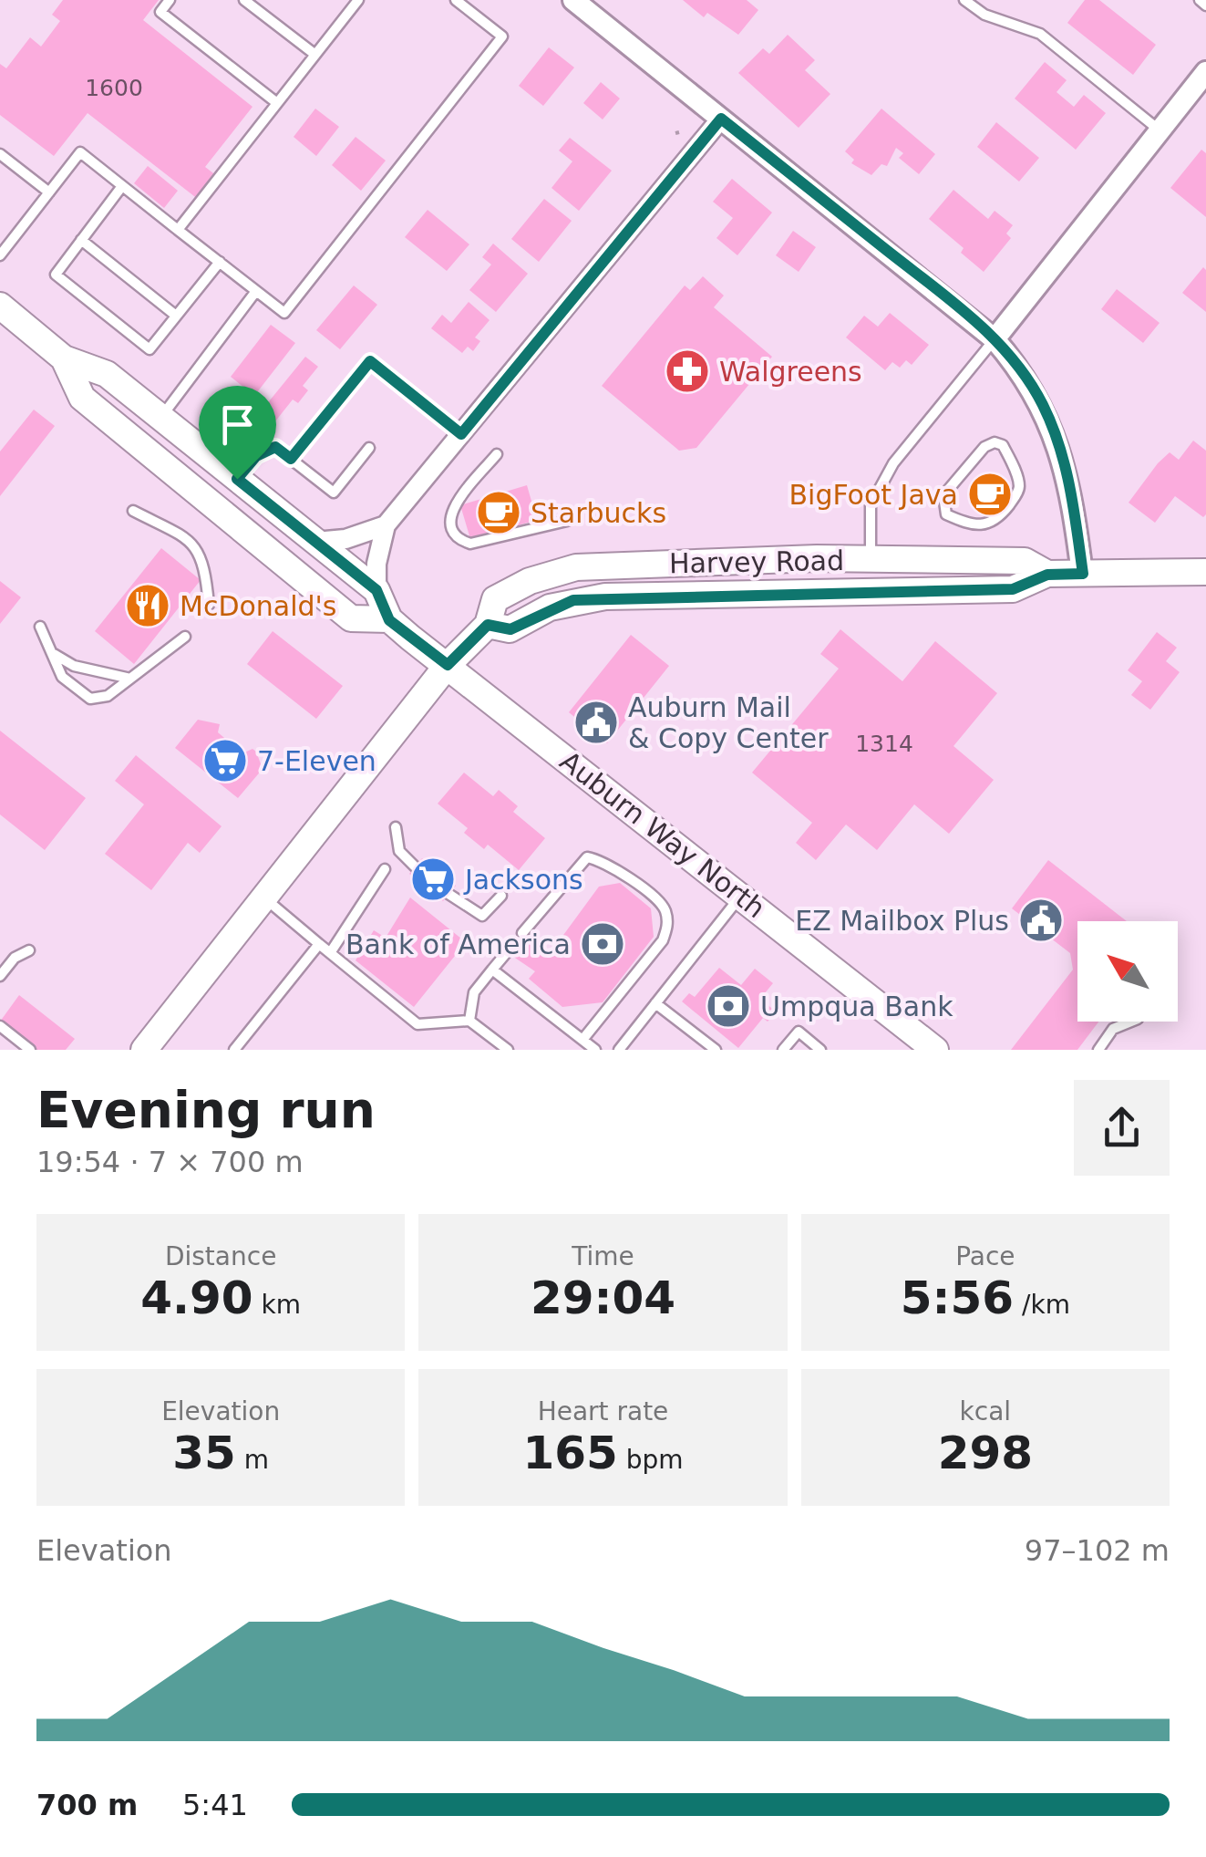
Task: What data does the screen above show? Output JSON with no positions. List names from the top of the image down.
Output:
{
  "streets": {
    "main road": ["Harvey Road", "Auburn Way North"]
  },
  "crossings": [
    ["Harvey Road", "Auburn Way North"]
  ],
  "places": {
    "pharmacy": ["Walgreens"],
    "cafe": ["BigFoot Java", "Starbucks"],
    "restaurant": ["McDonald's"],
    "public building": ["Auburn Mail & Copy Center", "EZ Mailbox Plus"],
    "supermarket": ["7-Eleven", "Jacksons"],
    "bank": ["Bank of America", "Umpqua Bank"]
  },
  "house_numbers": ["1600", "1314"],
  "north": "top left",
  "page": {
    "heading": ["Evening run", "19:54 · 7 × 700 m"],
    "stats": [
      ["Distance", "4.90 km"],
      ["Time", "29:04"],
      ["Pace", "5:56 /km"],
      ["Elevation", "35 m"],
      ["Heart rate", "165 bpm"],
      ["kcal", "298"]
    ],
    "chart": ["Elevation", "97–102 m"],
    "list": [
      {
        "name": "700 m",
        "note": "5:41"
      }
    ]
  }
}
